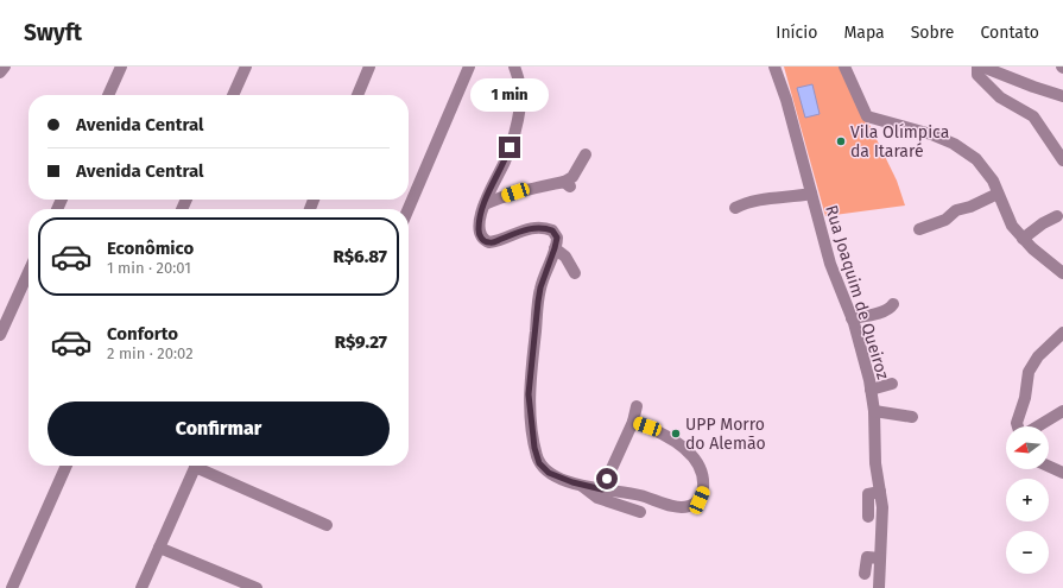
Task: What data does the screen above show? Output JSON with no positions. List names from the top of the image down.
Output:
{
  "streets": {
    "street": ["Rua Joaquim de Queiroz"]
  },
  "places": ["Vila Olímpica da Itararé", "UPP Morro do Alemão"],
  "north": "left",
  "page": {
    "header": "Swyft",
    "nav": [
      "Início",
      "Mapa",
      "Sobre",
      "Contato"
    ],
    "bubble": "1 min",
    "banner": ["Avenida Central", "Avenida Central"],
    "list": [
      {
        "name": "Econômico",
        "note": "1 min · 20:01",
        "value": "R$6.87"
      },
      {
        "name": "Conforto",
        "note": "2 min · 20:02",
        "value": "R$9.27"
      }
    ],
    "buttons": "Confirmar",
    "map_buttons": ["+", "−"]
  }
}
